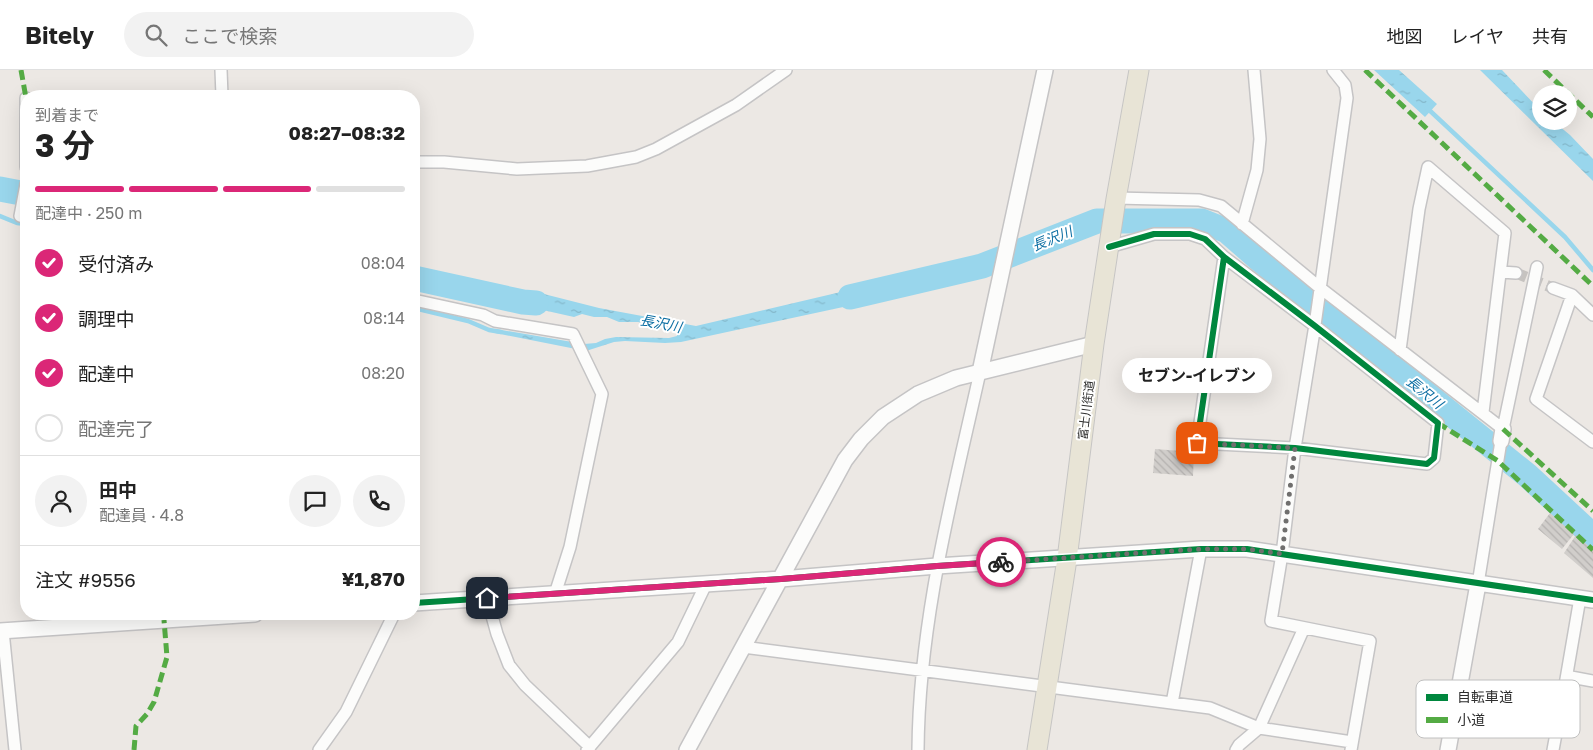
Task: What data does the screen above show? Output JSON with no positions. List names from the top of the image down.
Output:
{
  "streets": {
    "main road": ["富士川街道"]
  },
  "water": ["長沢川"],
  "places": ["セブン-イレブン"],
  "legend": ["自転車道", "小道"],
  "page": {
    "header": "Bitely",
    "search": "ここで検索",
    "nav": ["地図", "レイヤ", "共有"],
    "heading": ["3 分", "到着まで", "08:27–08:32"],
    "panel": [
      "田中",
      "配達員 · 4.8",
      "注文 #9556",
      "¥1,870"
    ],
    "bar": "配達中 · 250 m",
    "list": [
      ["受付済み", "08:04"],
      ["調理中", "08:14"],
      ["配達中", "08:20"],
      "配達完了"
    ],
    "bubble": "セブン-イレブン"
  }
}
